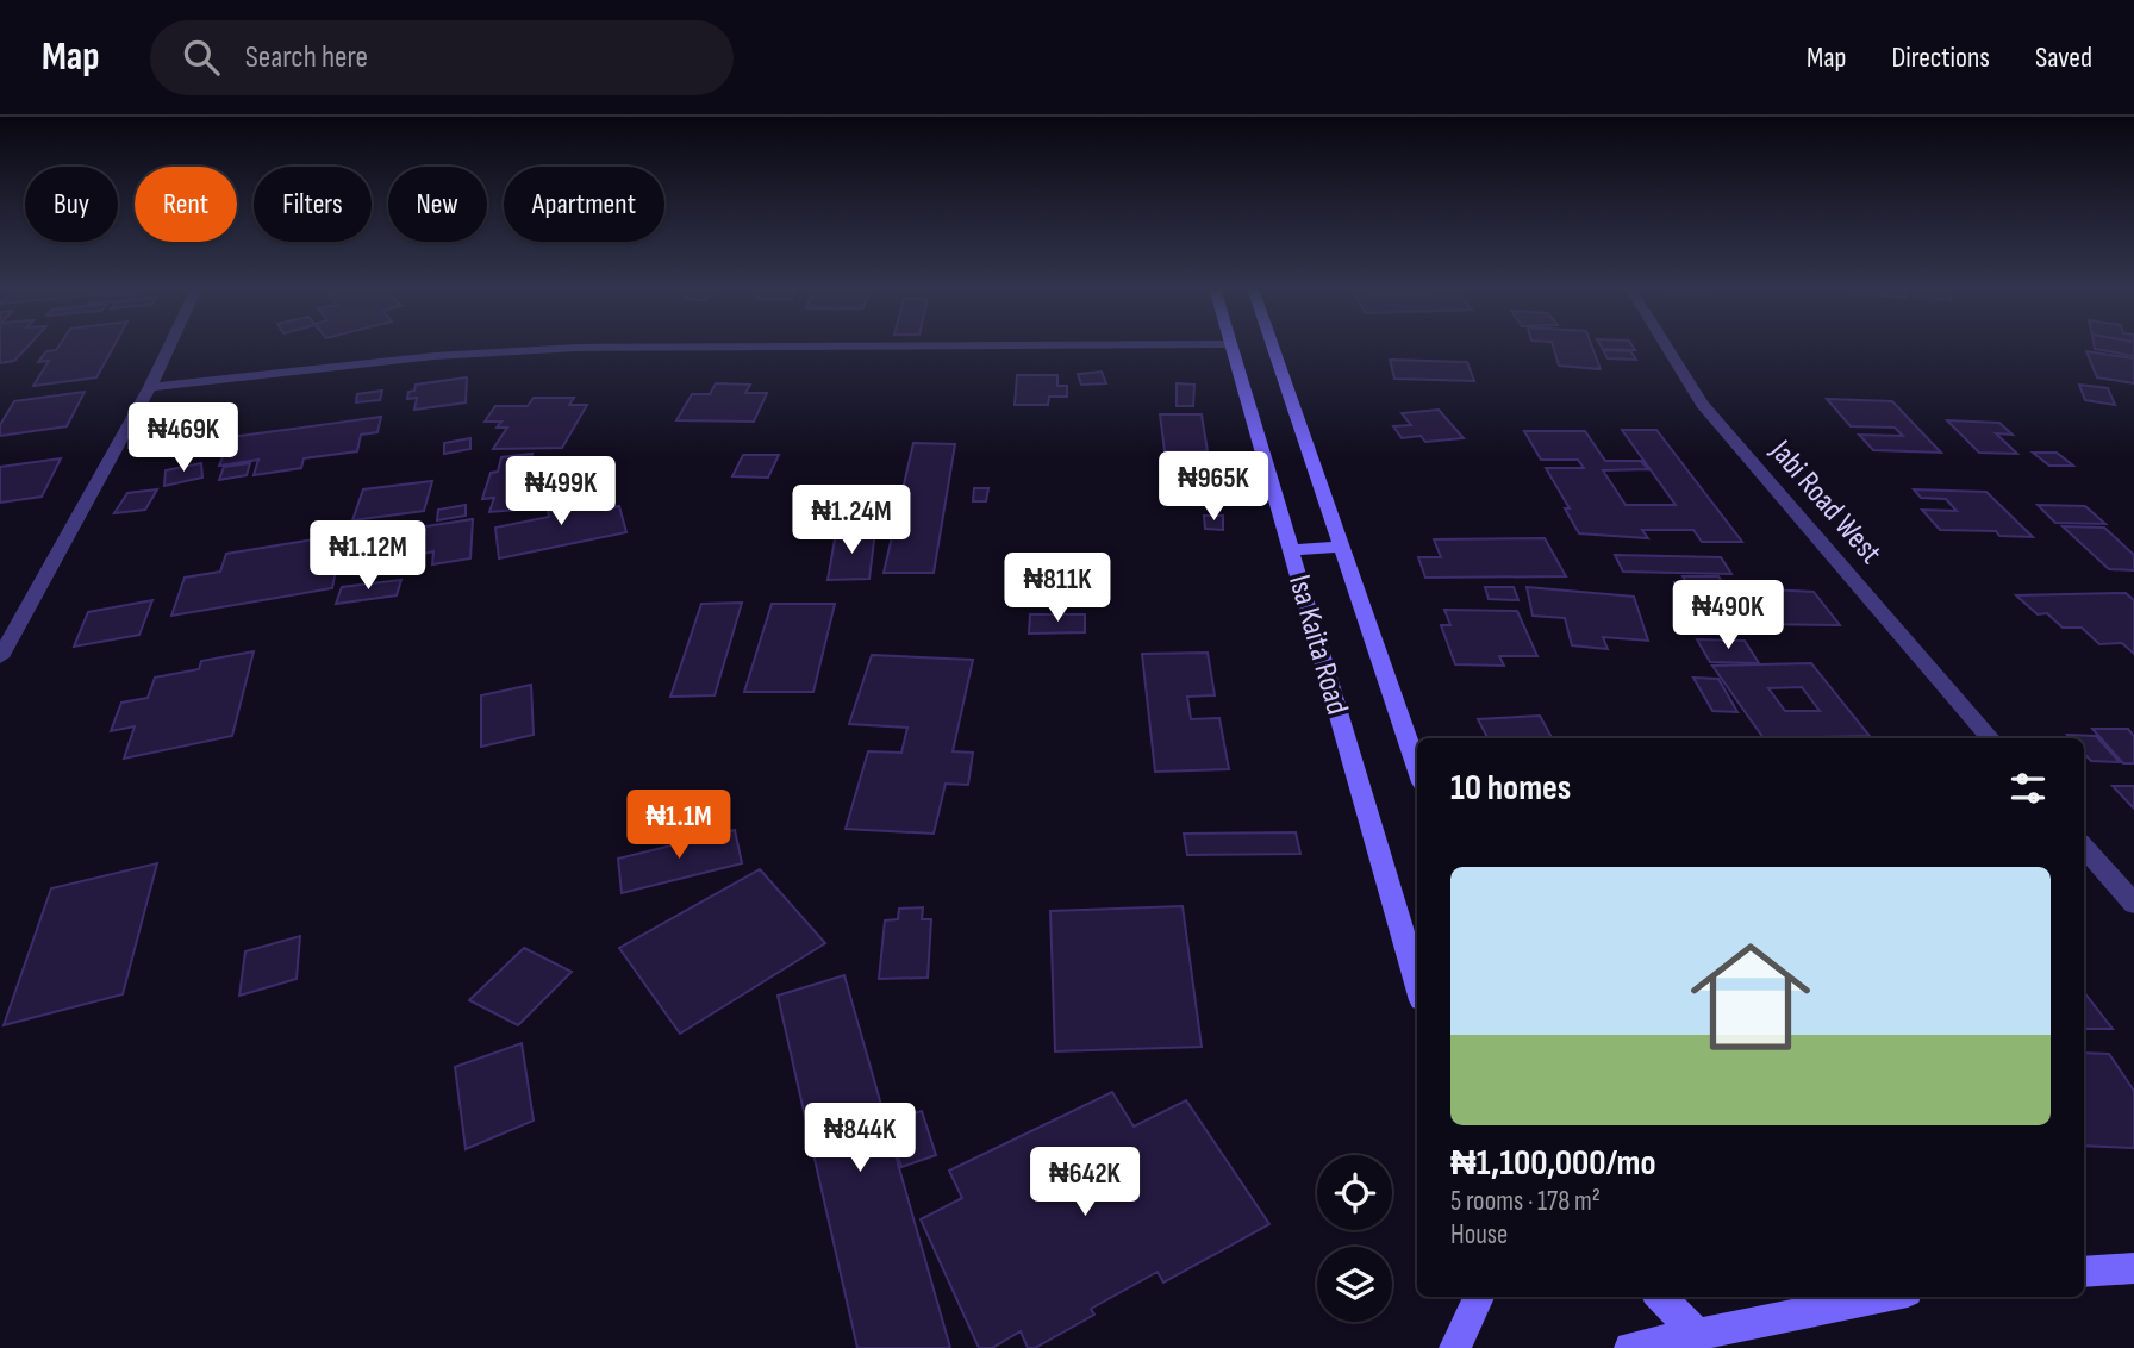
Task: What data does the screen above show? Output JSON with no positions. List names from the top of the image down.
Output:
{
  "streets": {
    "main road": ["Isa Kaita Road"],
    "street": ["Jabi Road West"]
  },
  "page": {
    "header": "Map",
    "search": "Search here",
    "nav": ["Map", "Directions", "Saved"],
    "chip": [
      "Buy",
      "Rent",
      "Filters",
      "New",
      "Apartment"
    ],
    "price": [
      "₦469K",
      "₦965K",
      "₦499K",
      "₦1.24M",
      "₦1.12M",
      "₦811K",
      "₦490K",
      "₦1.1M",
      "₦844K",
      "₦642K"
    ],
    "heading": "10 homes",
    "list": [
      {
        "name": "₦1,100,000/mo",
        "note": "5 rooms · 178 m² · House"
      }
    ]
  }
}
